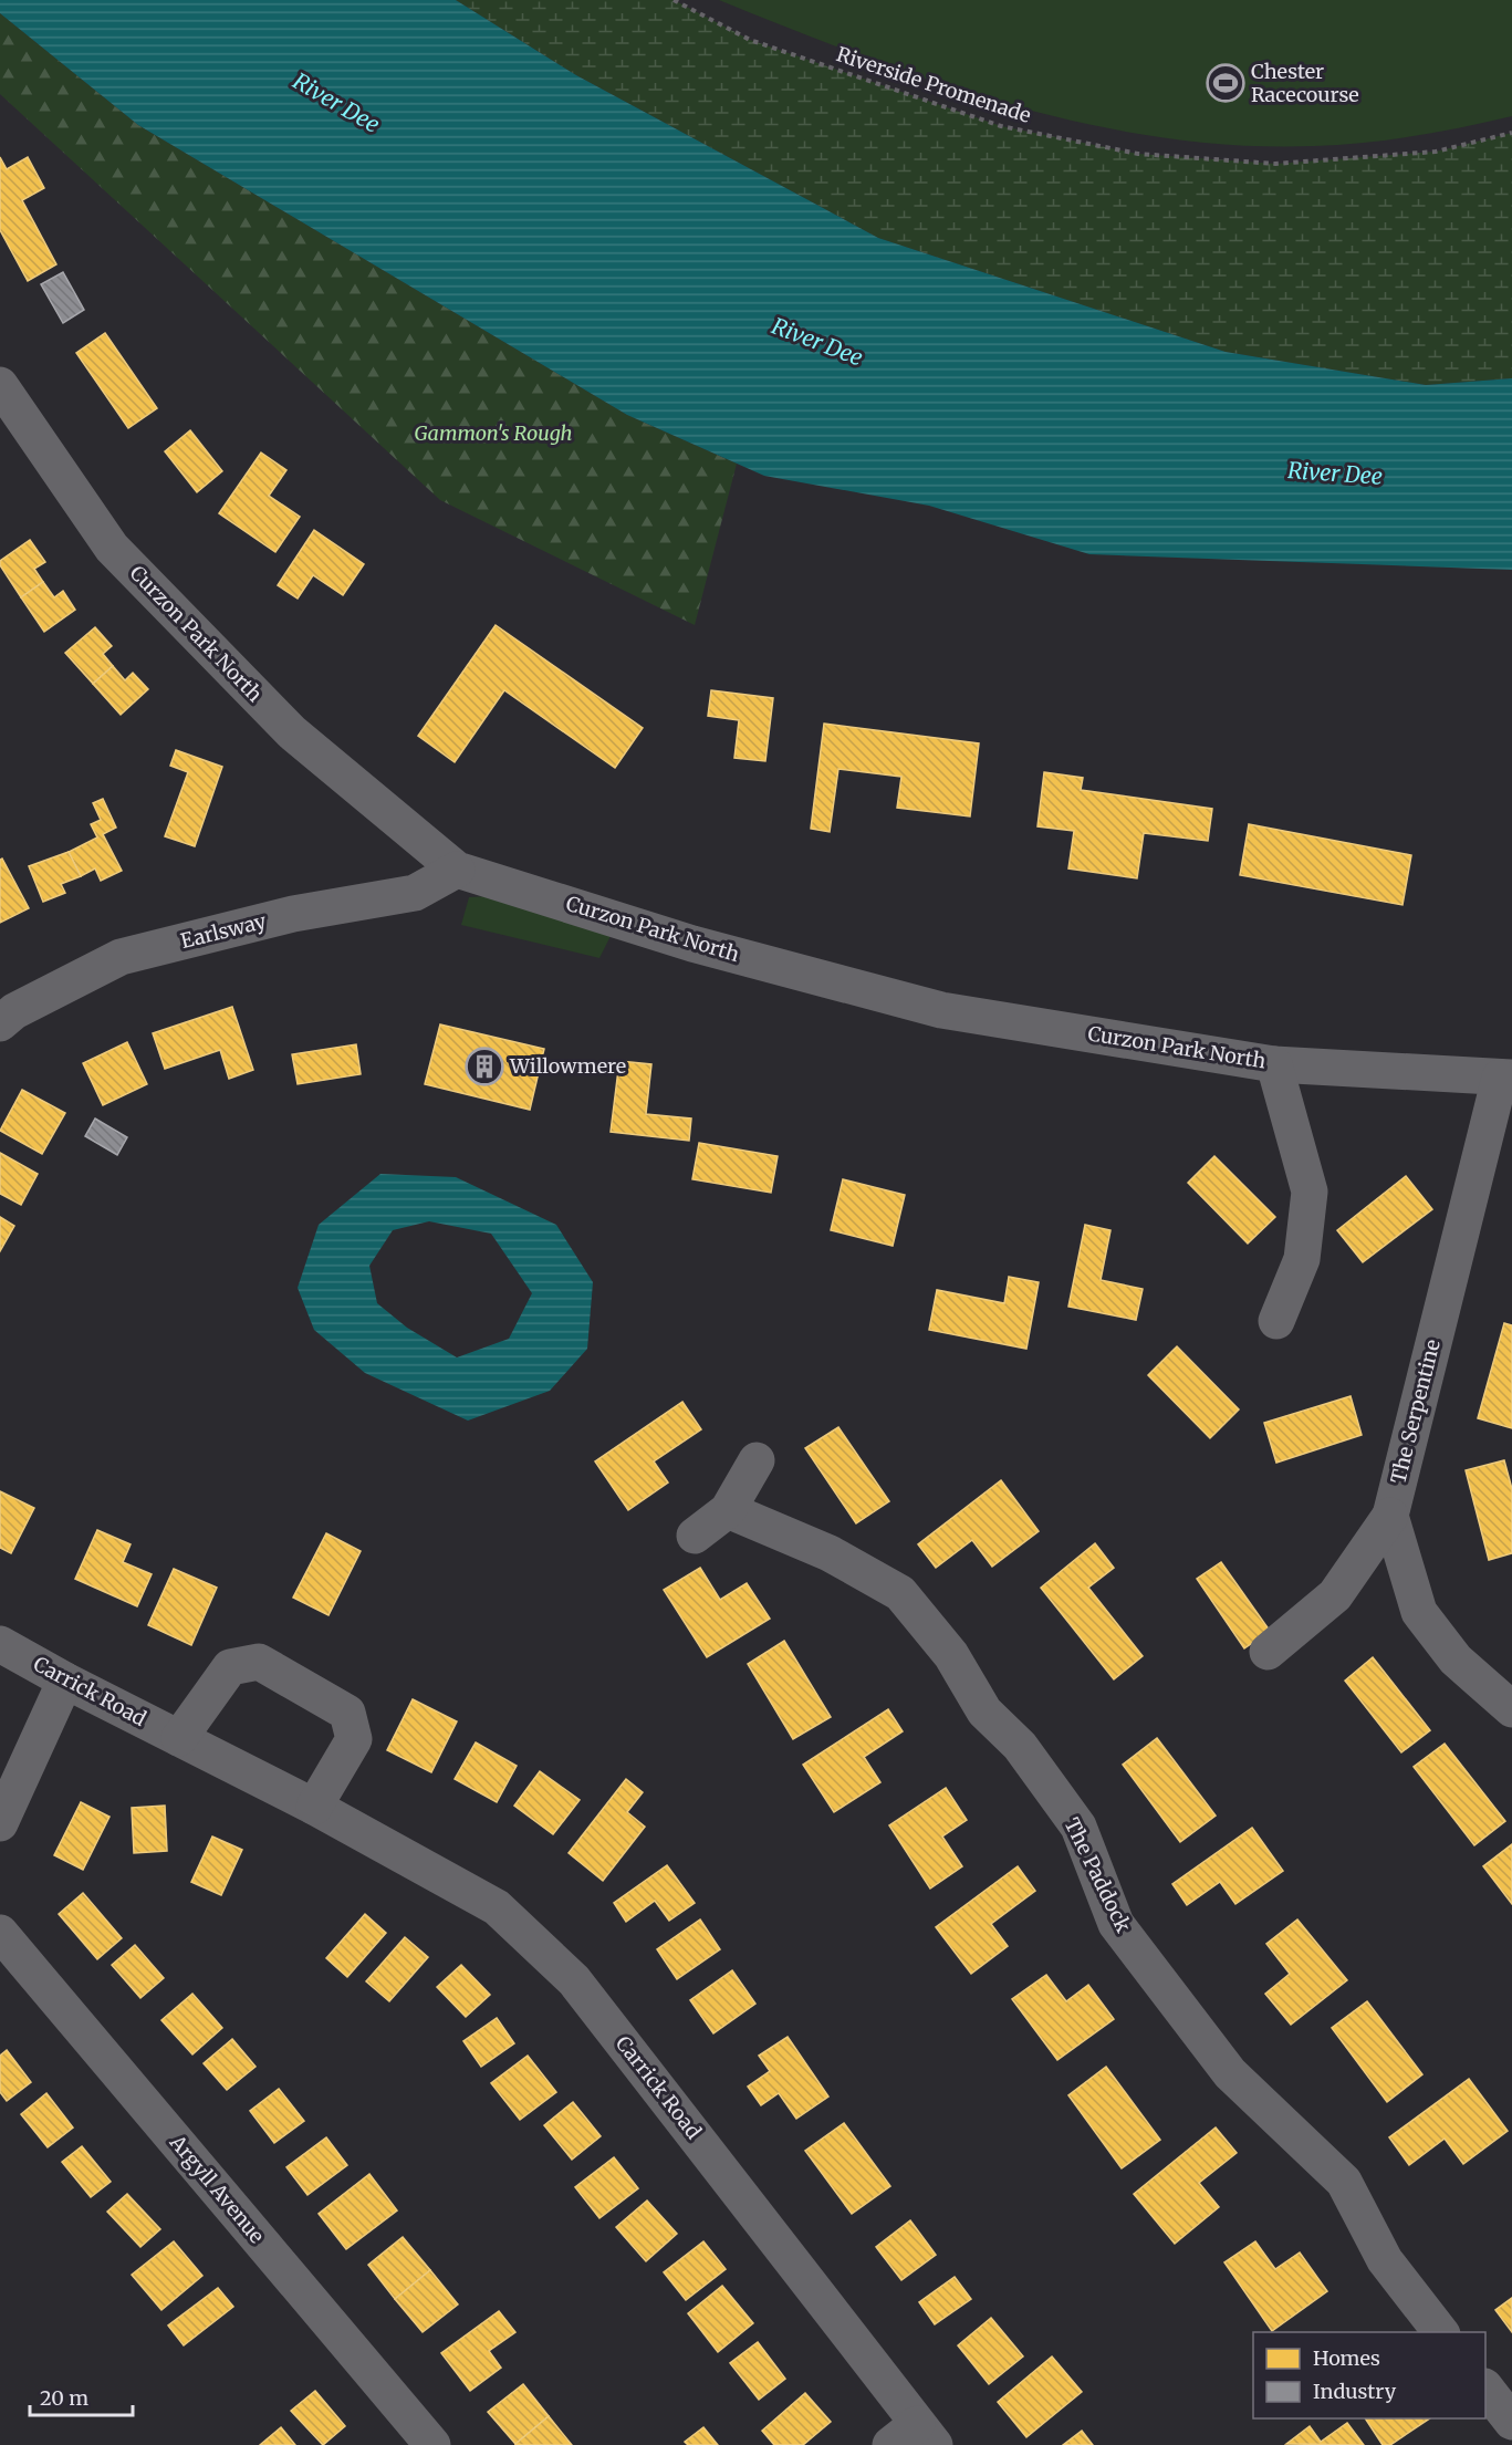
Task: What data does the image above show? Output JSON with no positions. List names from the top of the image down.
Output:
{
  "streets": {
    "street": [
      "Curzon Park North",
      "Earlsway",
      "The Serpentine",
      "Carrick Road",
      "The Paddock",
      "Argyll Avenue"
    ],
    "path": ["Riverside Promenade"]
  },
  "crossings": [
    ["Curzon Park North", "Earlsway"],
    ["Curzon Park North", "The Serpentine"]
  ],
  "water": ["River Dee"],
  "parks": ["Gammon's Rough"],
  "places": {
    "sports": ["Chester Racecourse"],
    "building": ["Willowmere"]
  },
  "legend": ["Homes", "Industry"],
  "scale_bar": "20 m"
}
